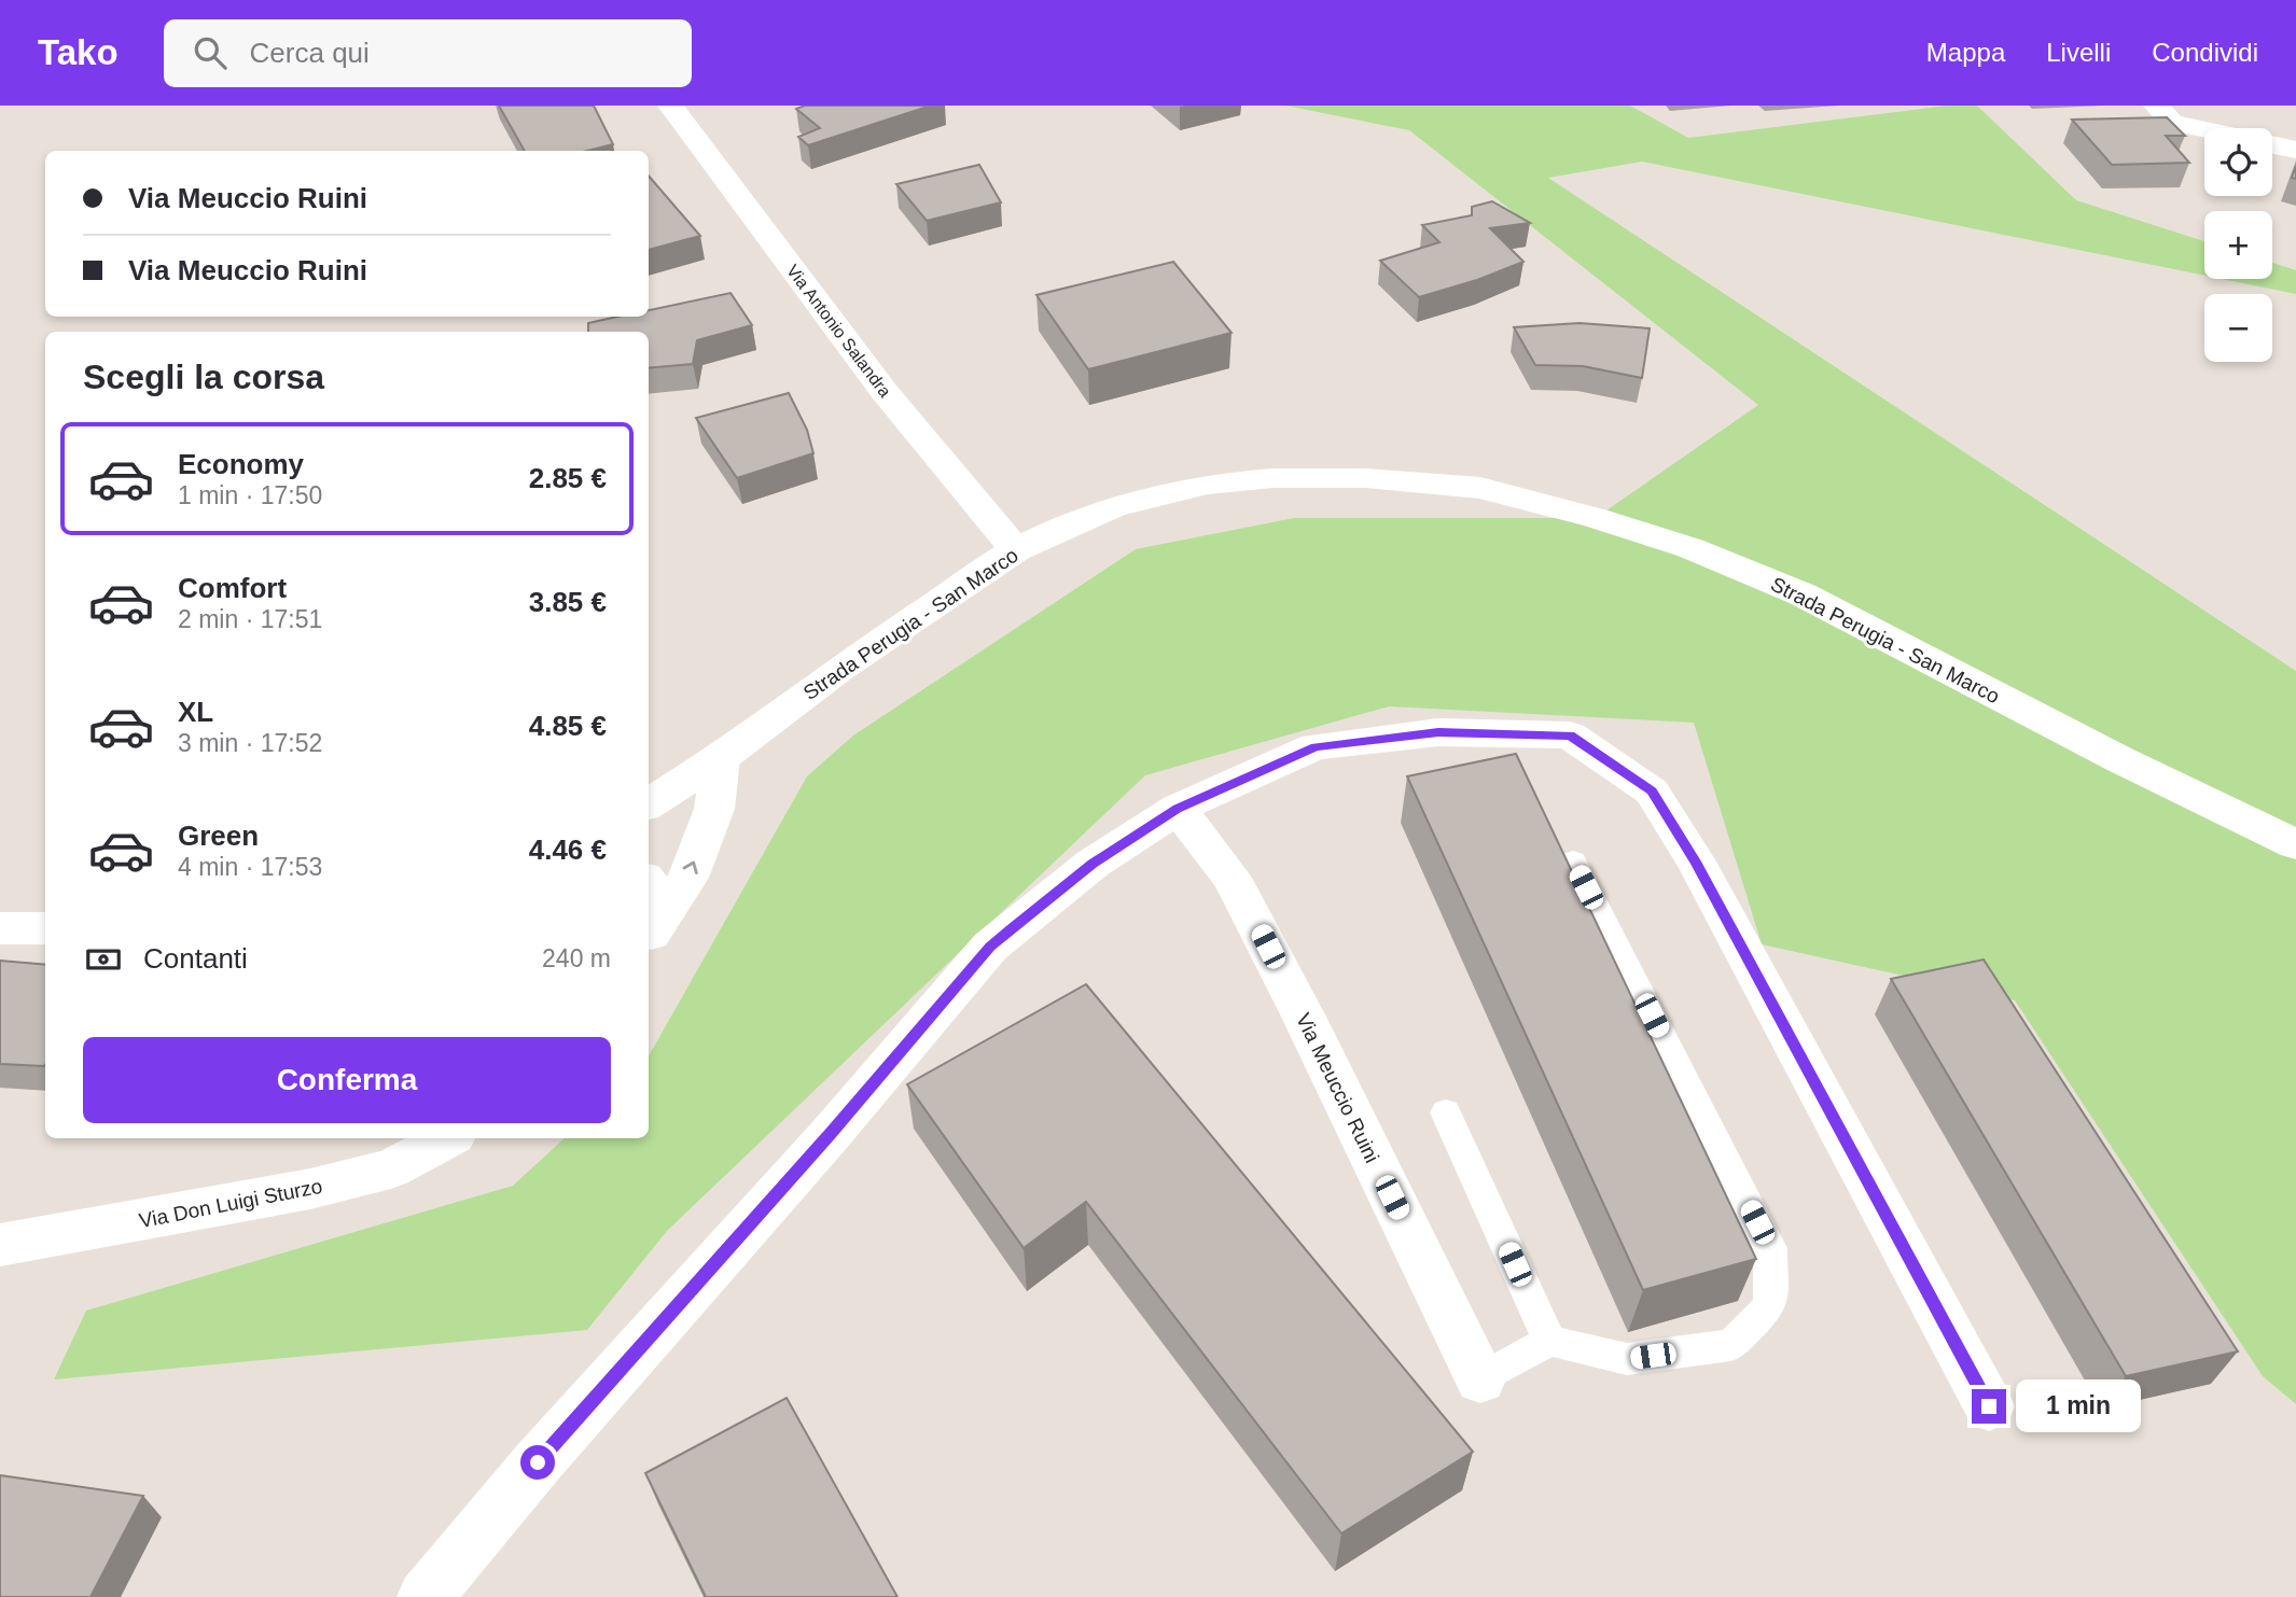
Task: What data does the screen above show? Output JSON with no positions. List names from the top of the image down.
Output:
{
  "streets": {
    "street": [
      "Via Antonio Salandra",
      "Strada Perugia - San Marco",
      "Via Meuccio Ruini",
      "Via Don Luigi Sturzo"
    ]
  },
  "crossings": [
    ["Via Antonio Salandra", "Strada Perugia - San Marco"]
  ],
  "page": {
    "header": "Tako",
    "search": "Cerca qui",
    "nav": ["Mappa", "Livelli", "Condividi"],
    "map_buttons": ["+", "−"],
    "banner": ["Via Meuccio Ruini", "Via Meuccio Ruini"],
    "heading": "Scegli la corsa",
    "list": [
      {
        "name": "Economy",
        "note": "1 min · 17:50",
        "value": "2.85 €"
      },
      {
        "name": "Comfort",
        "note": "2 min · 17:51",
        "value": "3.85 €"
      },
      {
        "name": "XL",
        "note": "3 min · 17:52",
        "value": "4.85 €"
      },
      {
        "name": "Green",
        "note": "4 min · 17:53",
        "value": "4.46 €"
      }
    ],
    "pay": ["Contanti", "240 m"],
    "buttons": "Conferma",
    "bubble": "1 min"
  }
}
